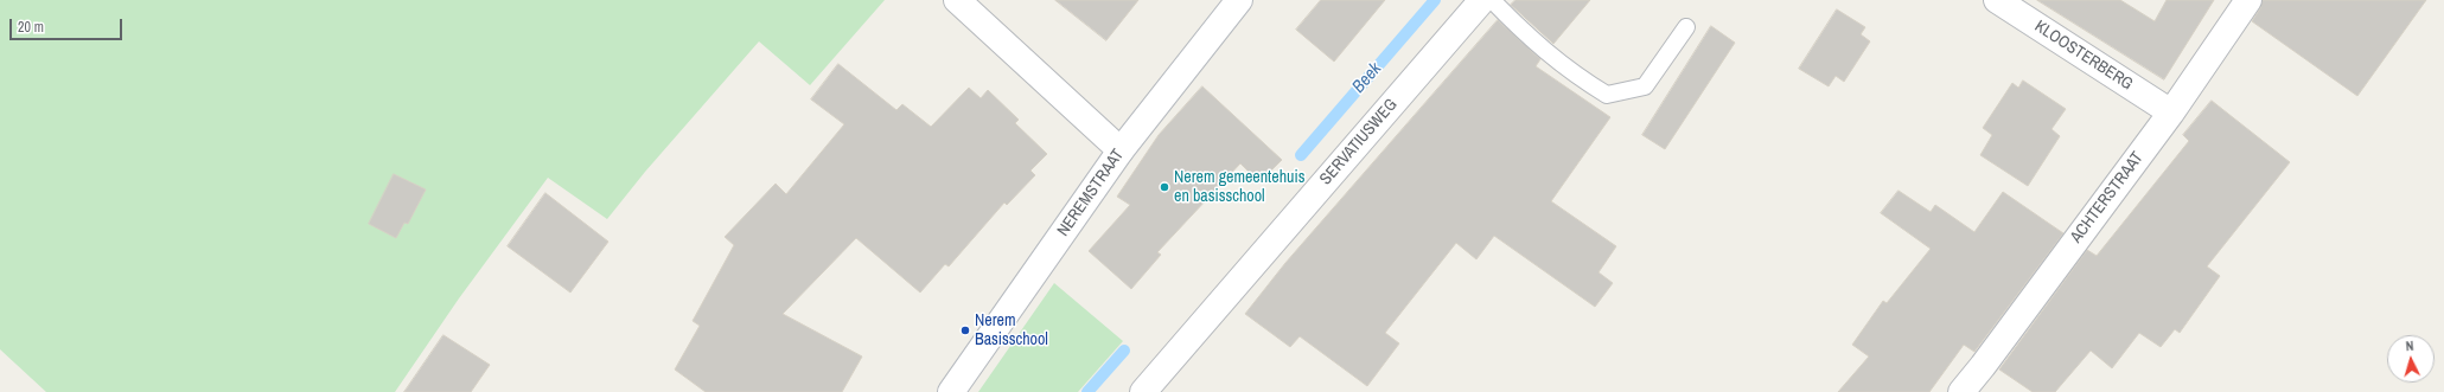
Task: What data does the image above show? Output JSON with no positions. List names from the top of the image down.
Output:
{
  "streets": {
    "street": [
      "KLOOSTERBERG",
      "SERVATIUSWEG",
      "NEREMSTRAAT",
      "ACHTERSTRAAT"
    ]
  },
  "crossings": [
    ["KLOOSTERBERG", "ACHTERSTRAAT"]
  ],
  "water": ["Beek"],
  "places": ["Nerem gemeentehuis en basisschool", "Nerem Basisschool"],
  "scale_bar": "20 m",
  "north": "top"
}
